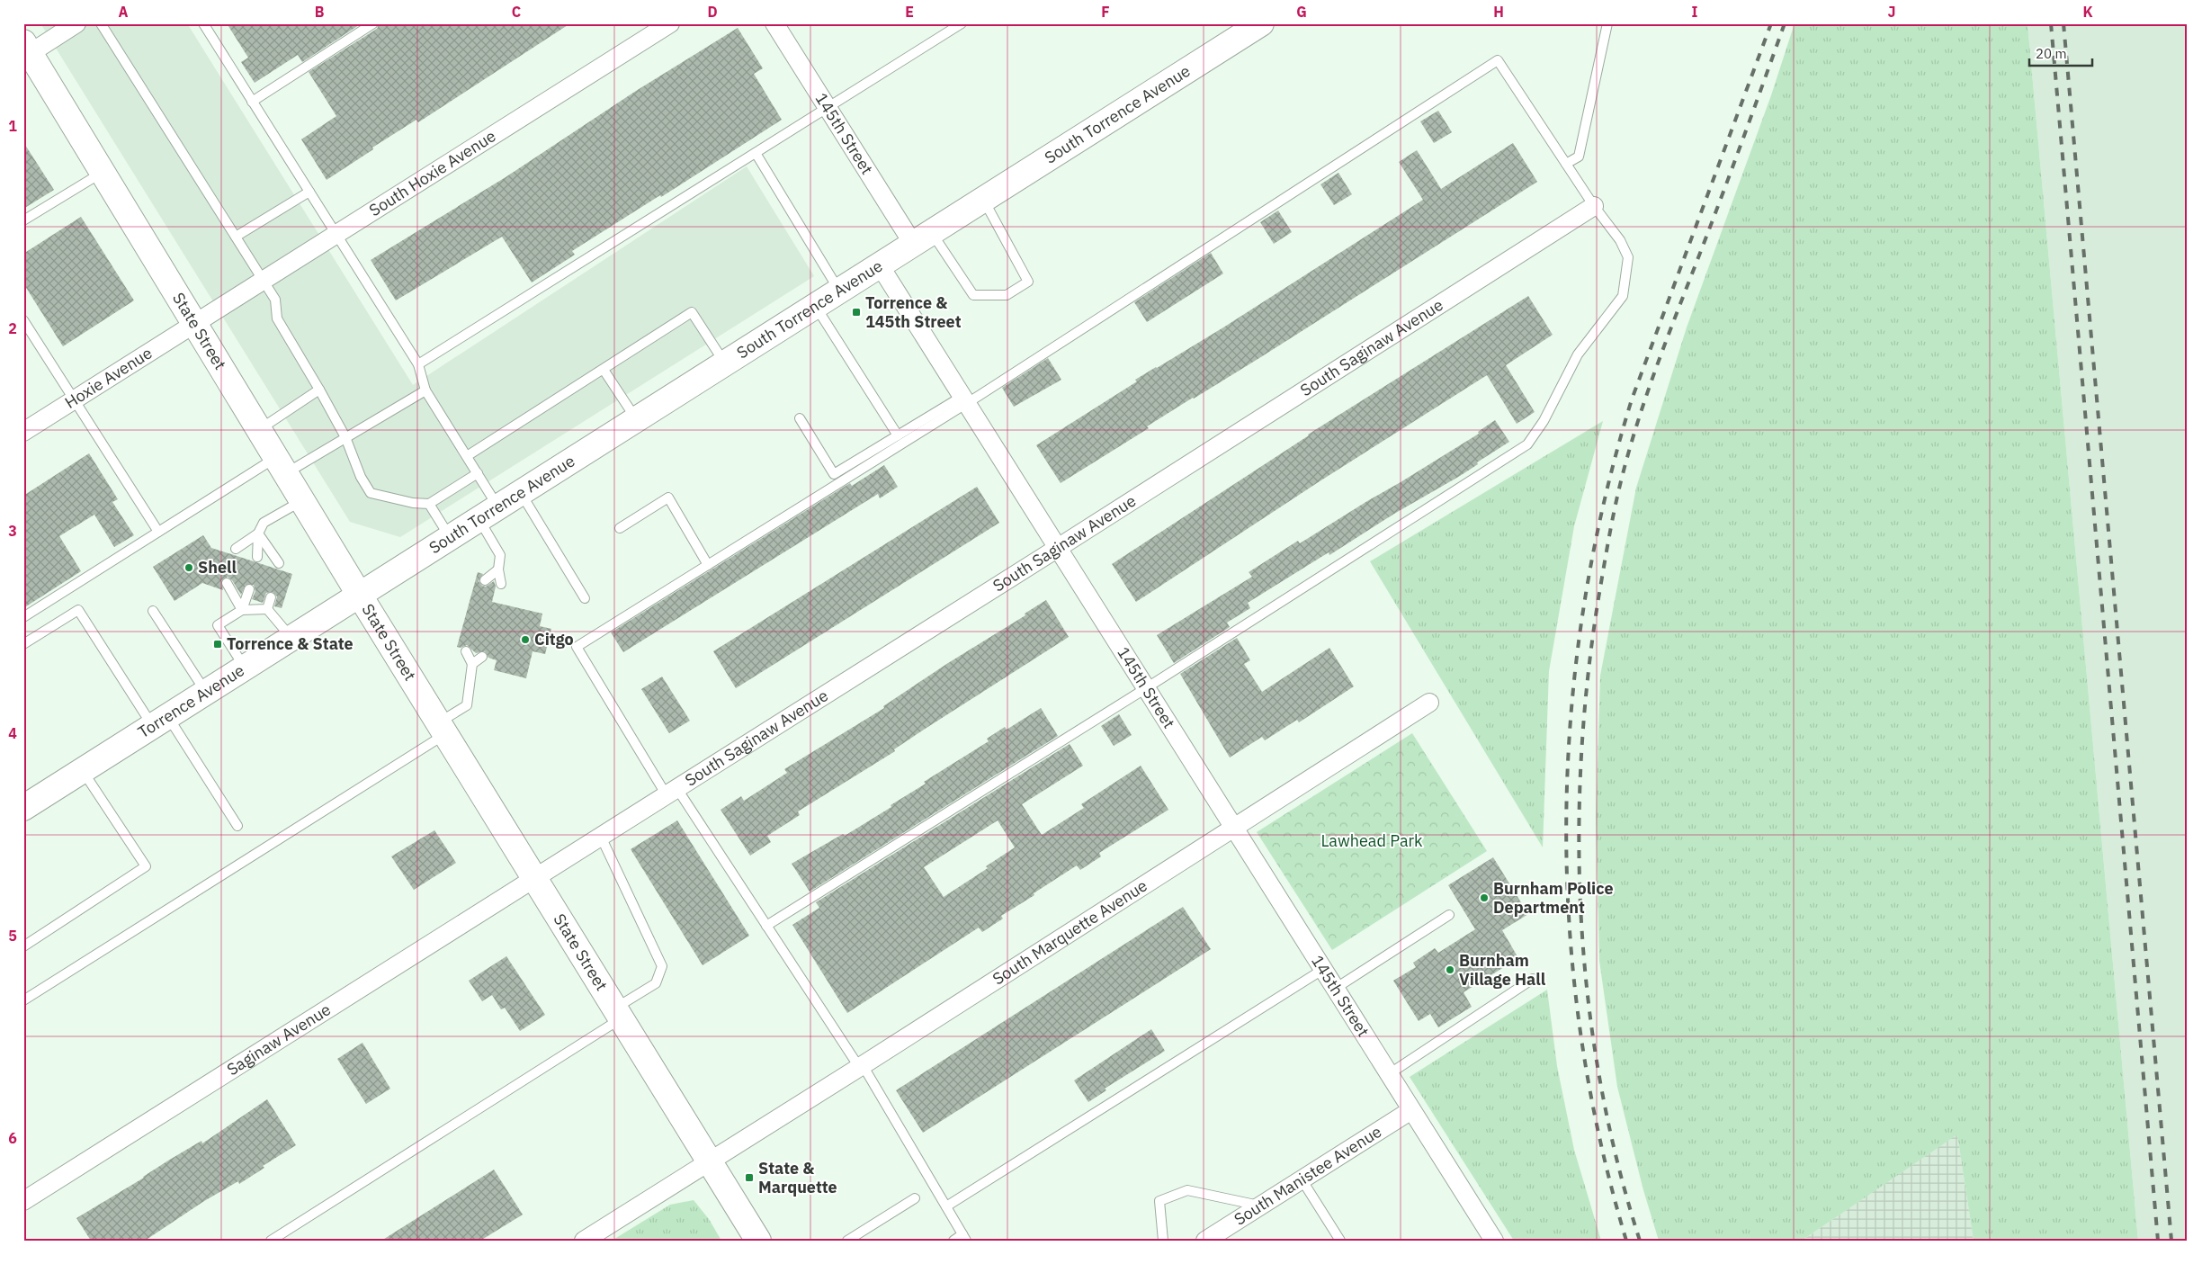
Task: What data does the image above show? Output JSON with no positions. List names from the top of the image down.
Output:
{
  "streets": {
    "main road": ["South Torrence Avenue", "State Street", "Torrence Avenue"],
    "street": [
      "145th Street",
      "South Hoxie Avenue",
      "South Saginaw Avenue",
      "Hoxie Avenue",
      "South Marquette Avenue",
      "Saginaw Avenue",
      "South Manistee Avenue"
    ]
  },
  "crossings": [
    ["South Torrence Avenue", "145th Street"],
    ["South Torrence Avenue", "State Street"],
    ["South Torrence Avenue", "Torrence Avenue"],
    ["145th Street", "South Saginaw Avenue"],
    ["145th Street", "South Marquette Avenue"],
    ["145th Street", "South Manistee Avenue"],
    ["South Hoxie Avenue", "State Street"],
    ["South Hoxie Avenue", "Hoxie Avenue"],
    ["State Street", "South Saginaw Avenue"],
    ["State Street", "Hoxie Avenue"],
    ["State Street", "Torrence Avenue"],
    ["State Street", "South Marquette Avenue"],
    ["State Street", "Saginaw Avenue"],
    ["South Saginaw Avenue", "Saginaw Avenue"]
  ],
  "parks": ["Lawhead Park"],
  "places": {
    "transit": ["Torrence & 145th Street", "Torrence & State", "State & Marquette"],
    "other": [
      "Shell",
      "Citgo",
      "Burnham Police Department",
      "Burnham Village Hall"
    ]
  },
  "scale_bar": "20 m",
  "grid": {
    "columns": [
      "A",
      "B",
      "C",
      "D",
      "E",
      "F",
      "G",
      "H",
      "I",
      "J",
      "K"
    ],
    "rows": [
      "1",
      "2",
      "3",
      "4",
      "5",
      "6"
    ]
  }
}
